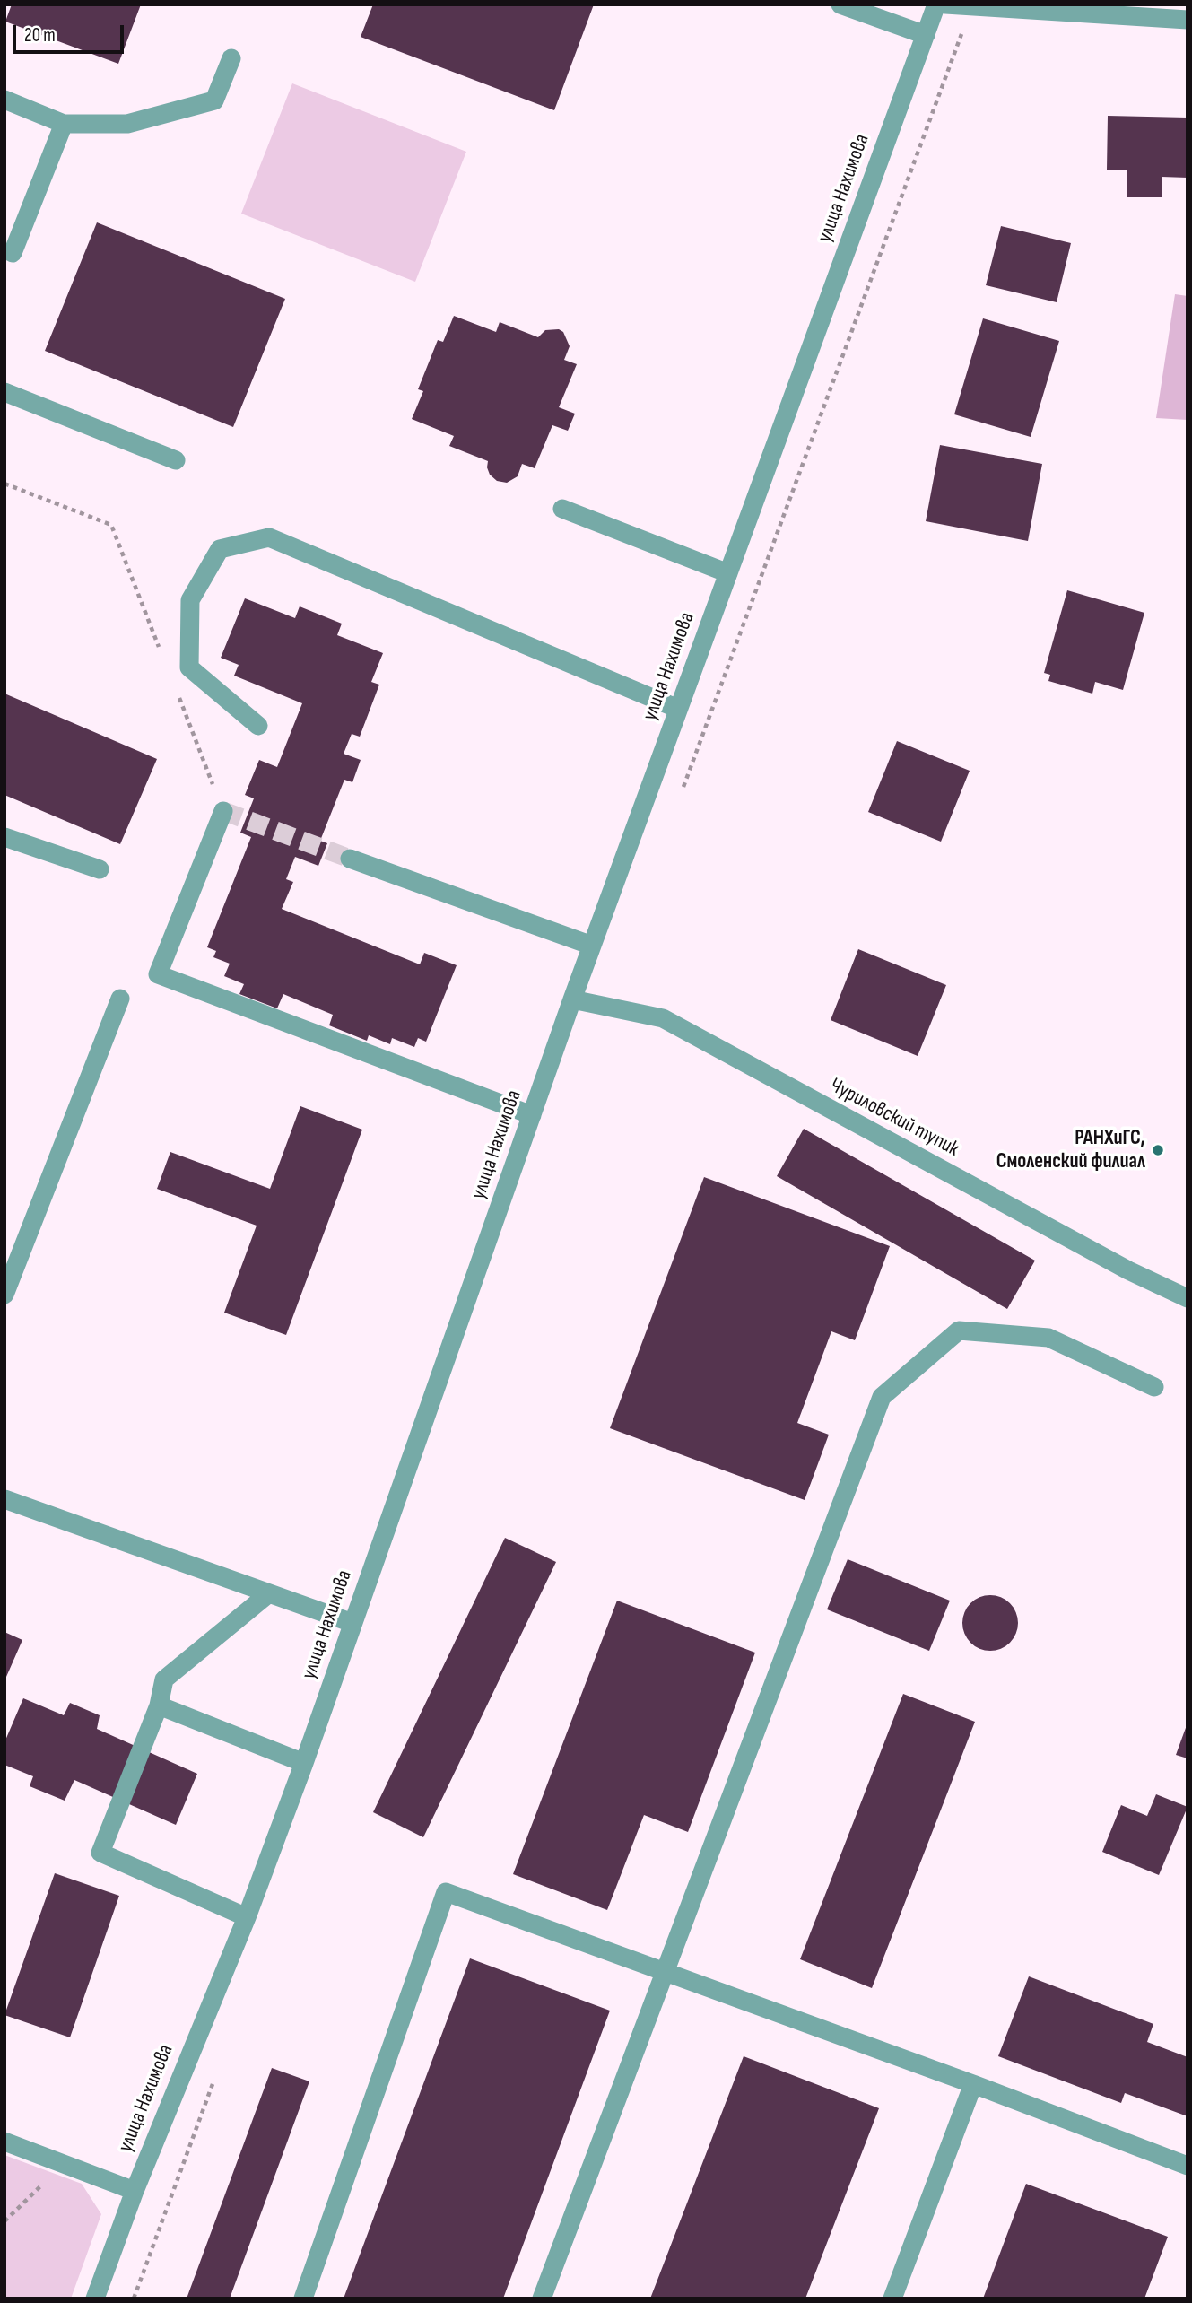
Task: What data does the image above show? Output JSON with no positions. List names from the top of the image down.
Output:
{
  "streets": {
    "street": ["улица Нахимова", "Чуриловский тупик"]
  },
  "crossings": [
    ["улица Нахимова", "Чуриловский тупик"]
  ],
  "places": ["РАНХиГС, Смоленский филиал"],
  "scale_bar": "20 m"
}
